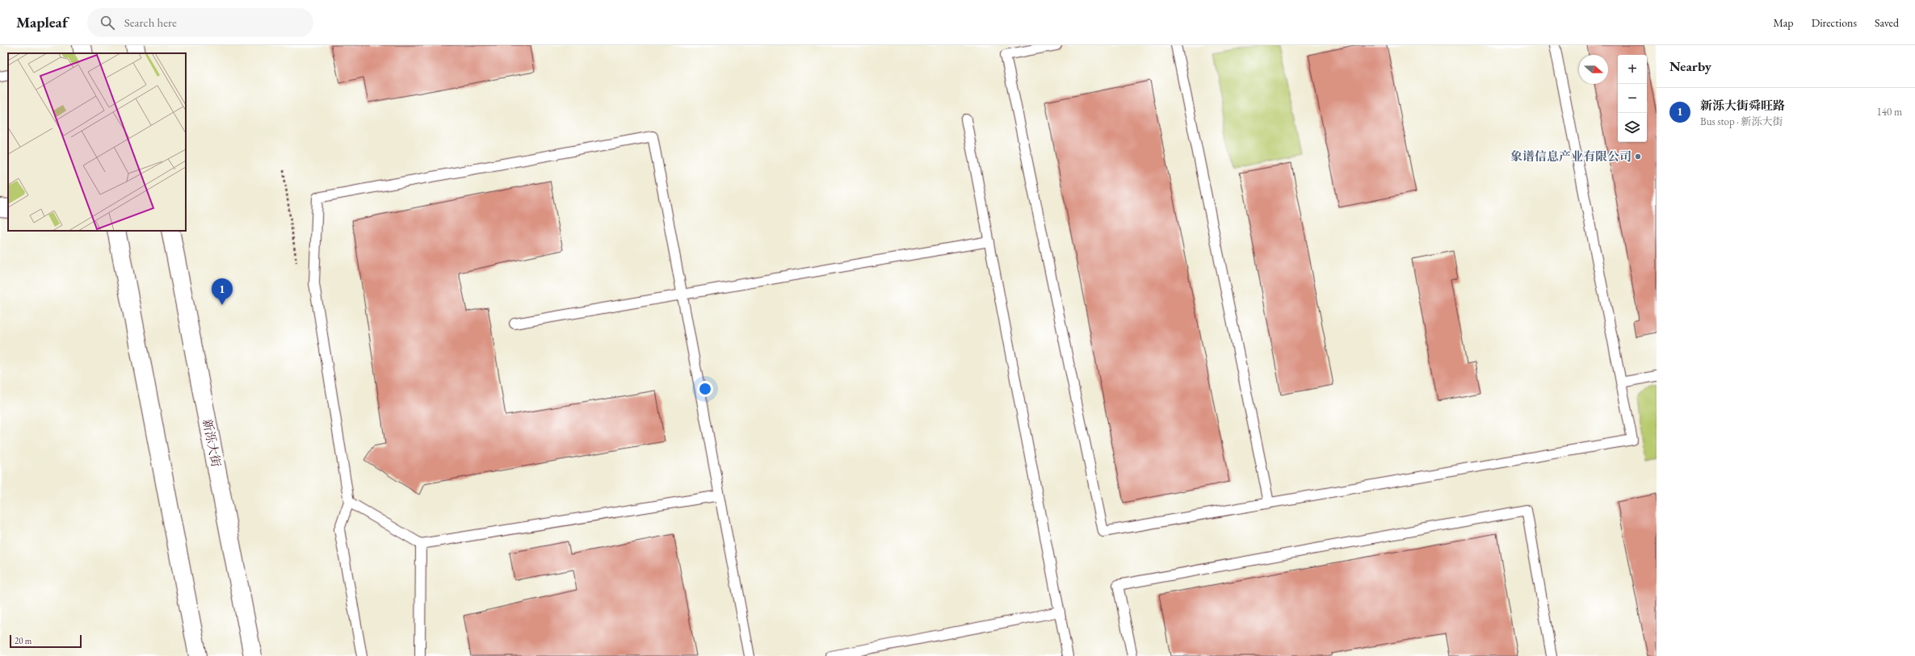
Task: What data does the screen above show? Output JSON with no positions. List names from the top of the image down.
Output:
{
  "streets": {
    "main road": ["新泺大街"]
  },
  "places": ["象谱信息产业有限公司"],
  "scale_bar": "20 m",
  "north": "right",
  "page": {
    "header": "Mapleaf",
    "search": "Search here",
    "nav": ["Map", "Directions", "Saved"],
    "heading": "Nearby",
    "map_buttons": ["+", "−"],
    "list": [
      {
        "mark": "1",
        "name": "新泺大街舜旺路",
        "note": "Bus stop · 新泺大街",
        "value": "140 m"
      }
    ],
    "pins": "1",
    "scale": "20 m"
  }
}
